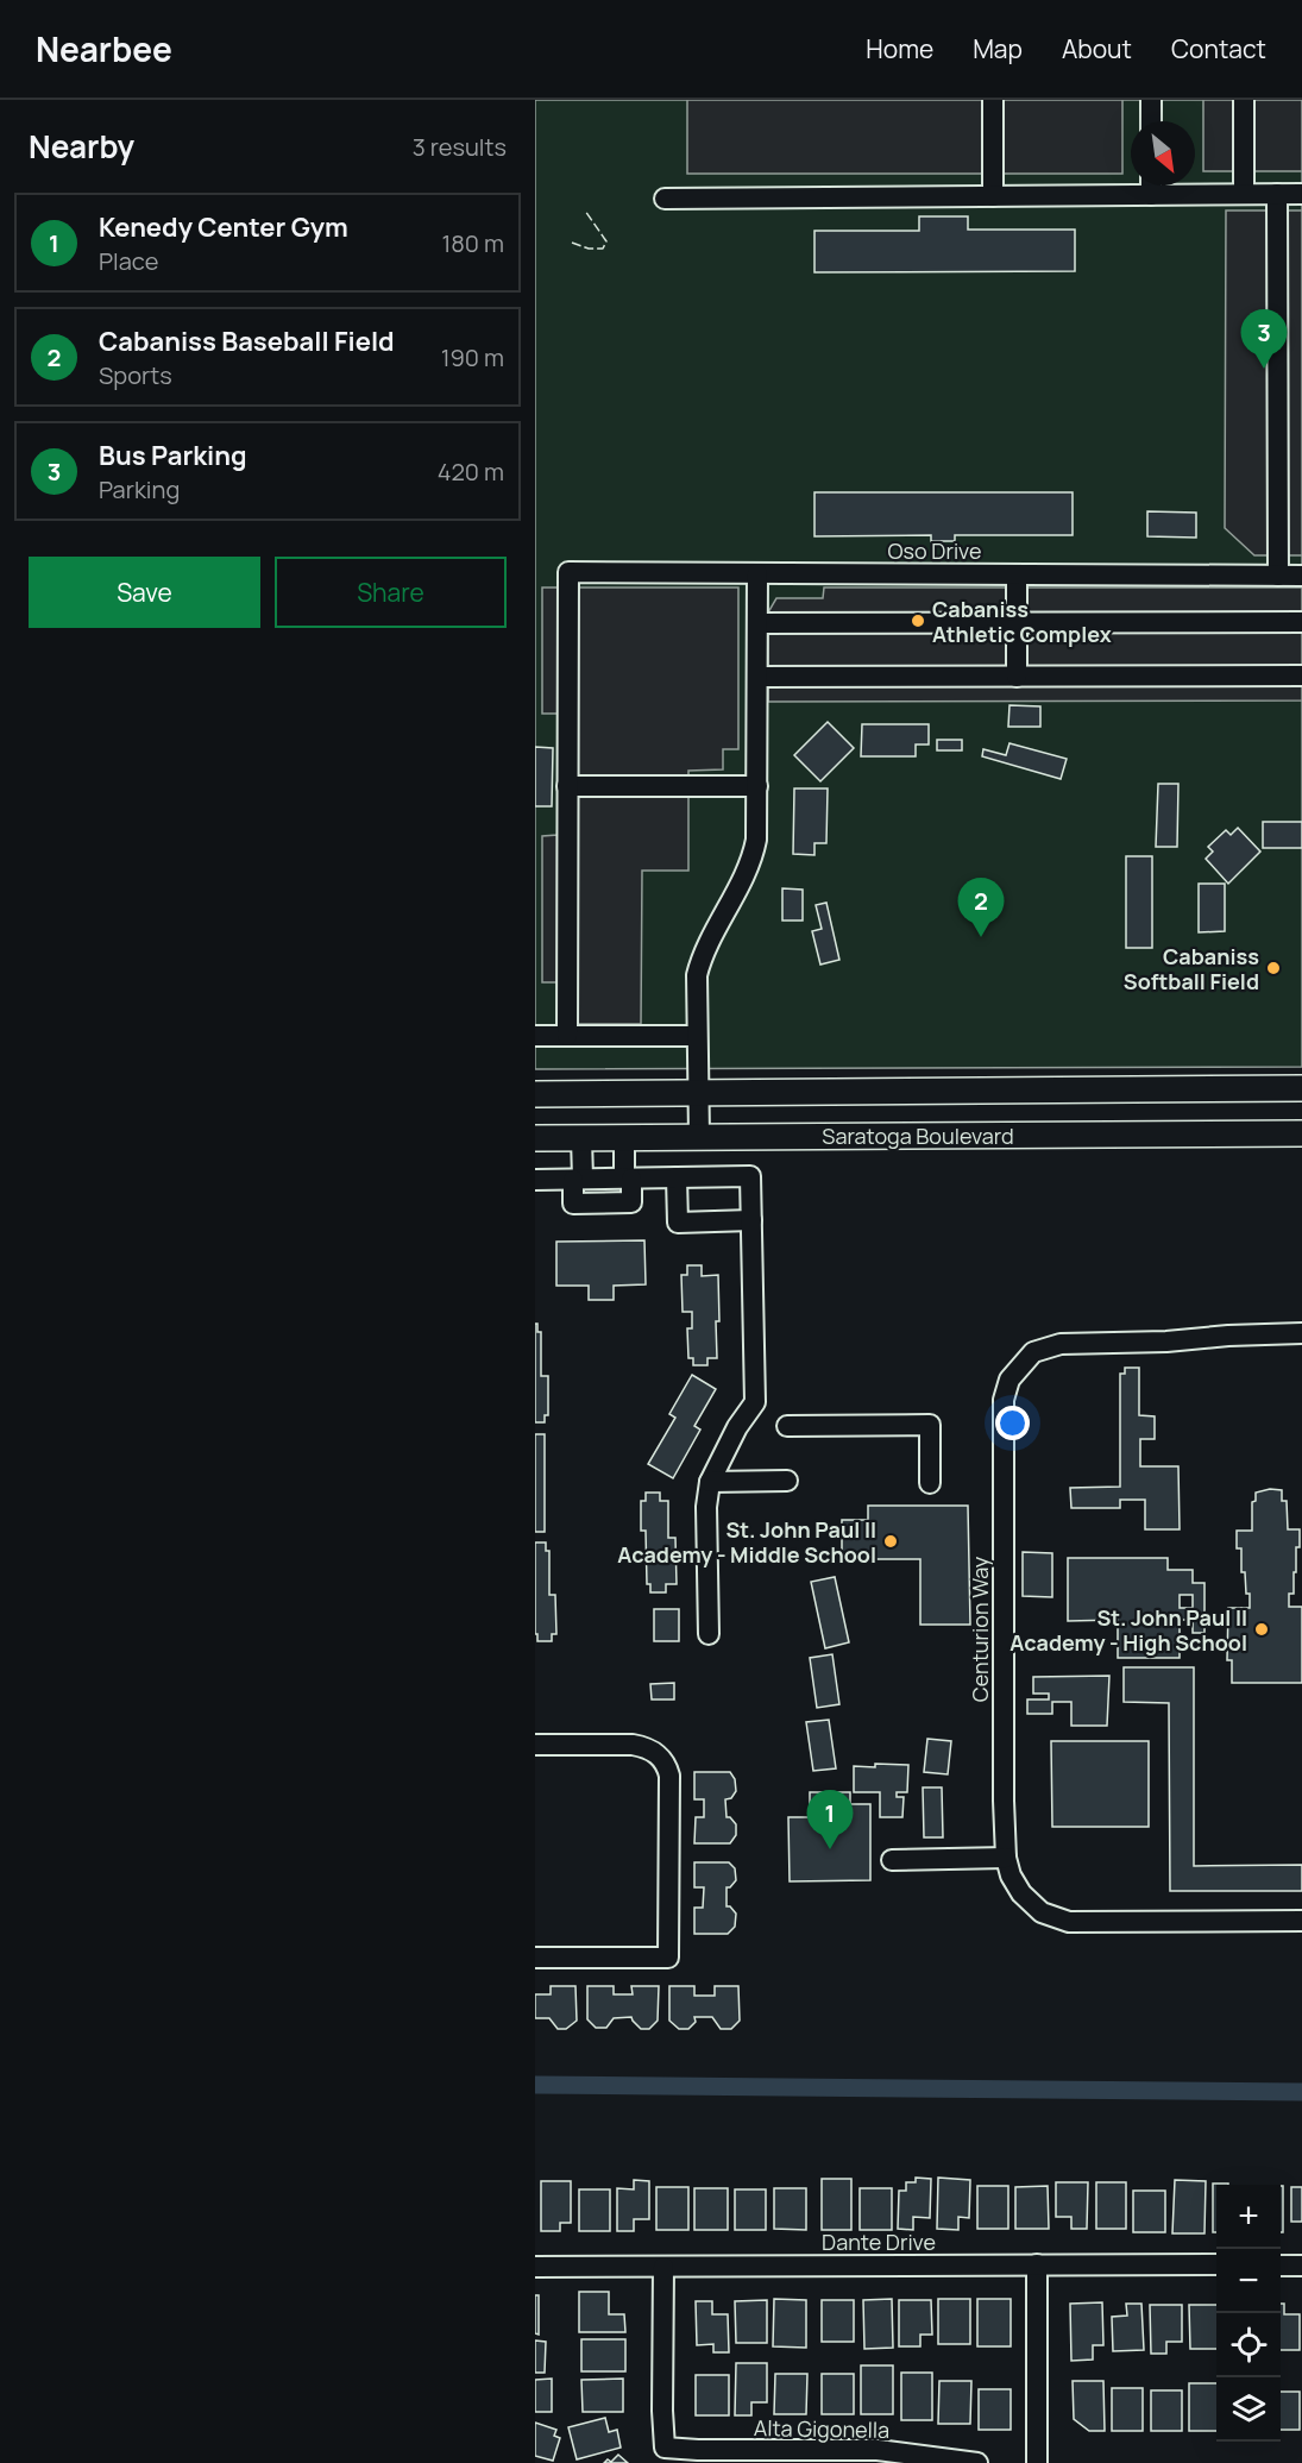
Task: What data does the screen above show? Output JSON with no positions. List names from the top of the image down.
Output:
{
  "streets": {
    "main road": ["Saratoga Boulevard"],
    "street": [
      "Oso Drive",
      "Centurion Way",
      "Dante Drive",
      "Alta Gigonella"
    ]
  },
  "crossings": [
    ["Dante Drive", "Alta Gigonella"]
  ],
  "places": [
    "Cabaniss Athletic Complex",
    "Cabaniss Softball Field",
    "St. John Paul II Academy - Middle School",
    "St. John Paul II Academy - High School"
  ],
  "north": "bottom right",
  "page": {
    "header": "Nearbee",
    "nav": [
      "Home",
      "Map",
      "About",
      "Contact"
    ],
    "heading": ["Nearby", "3 results"],
    "list": [
      {
        "mark": "1",
        "name": "Kenedy Center Gym",
        "note": "Place",
        "value": "180 m"
      },
      {
        "mark": "2",
        "name": "Cabaniss Baseball Field",
        "note": "Sports",
        "value": "190 m"
      },
      {
        "mark": "3",
        "name": "Bus Parking",
        "note": "Parking",
        "value": "420 m"
      }
    ],
    "pins": ["3", "2", "1"],
    "buttons": ["Save", "Share"],
    "map_buttons": ["+", "−"]
  }
}
